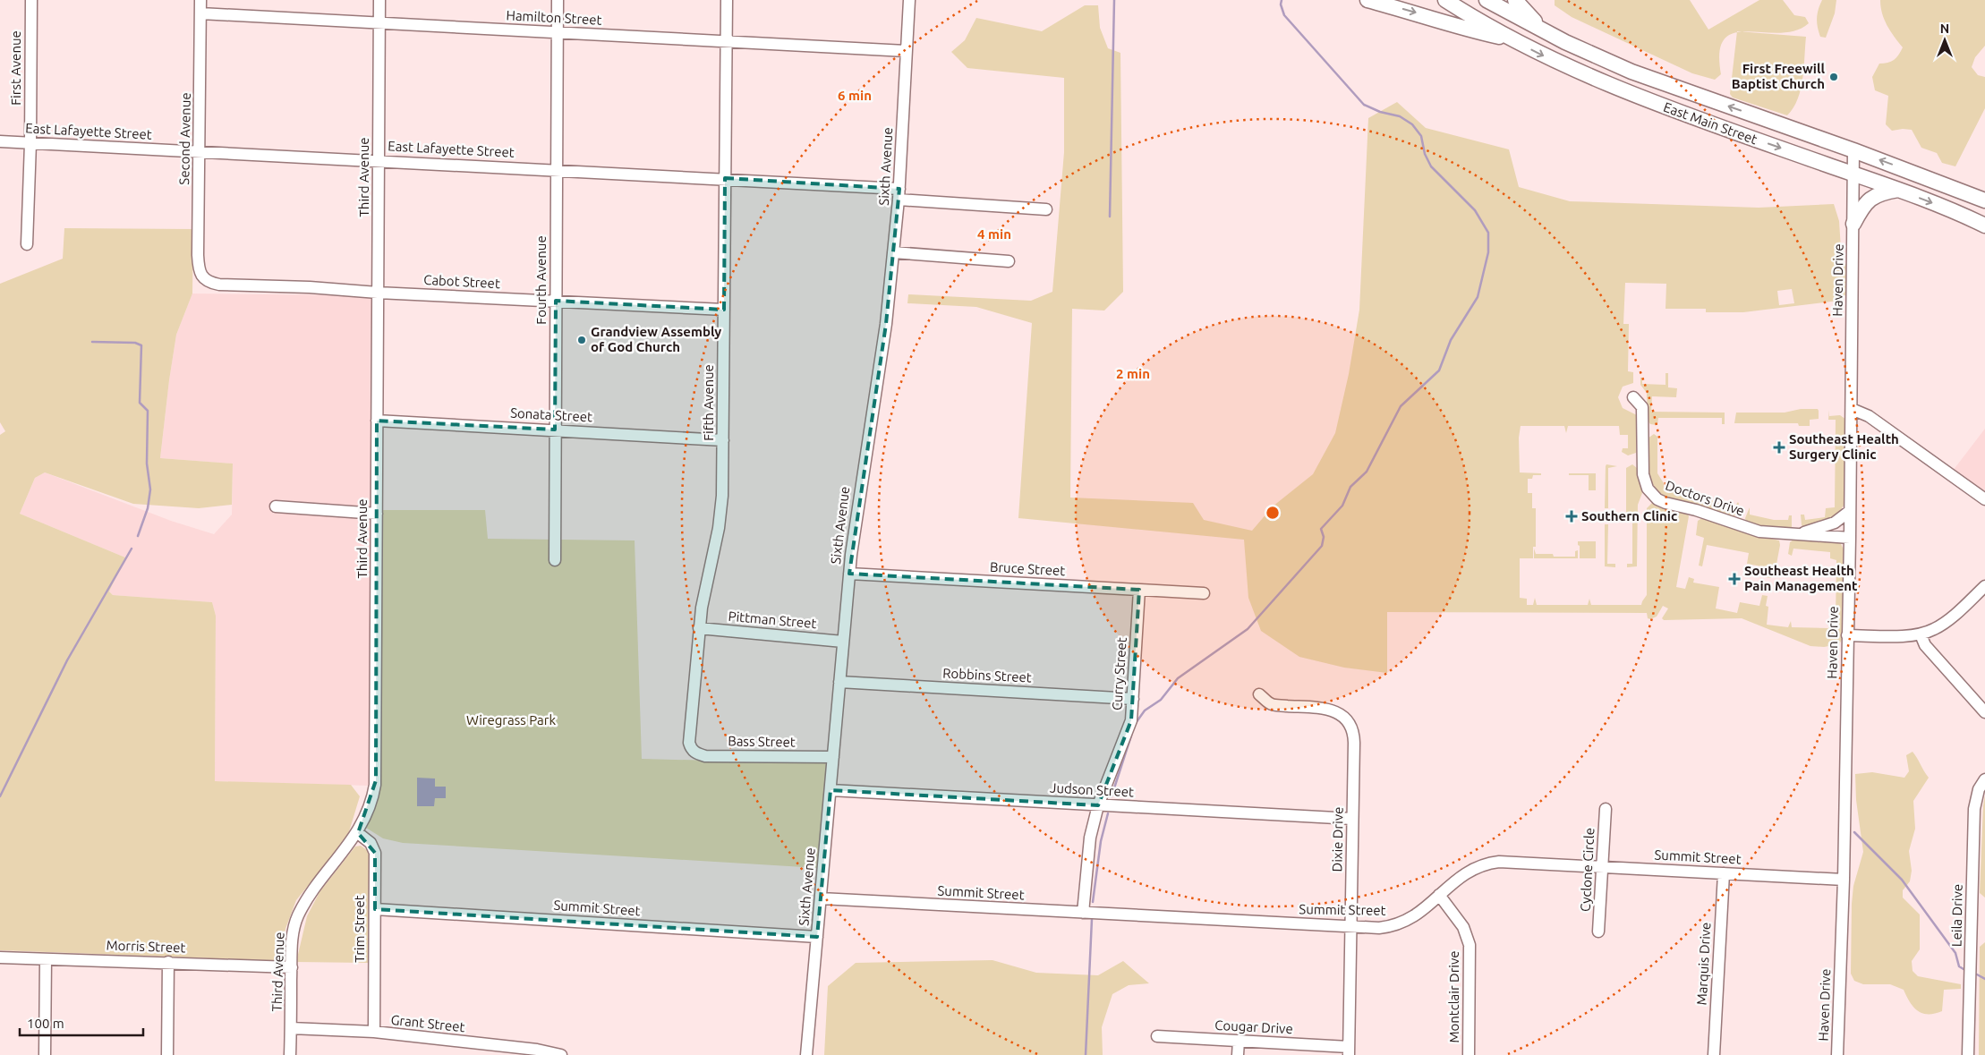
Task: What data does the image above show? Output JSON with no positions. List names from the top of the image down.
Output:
{
  "streets": {
    "main road": ["East Main Street"],
    "street": [
      "Hamilton Street",
      "First Avenue",
      "East Lafayette Street",
      "Second Avenue",
      "Sixth Avenue",
      "Third Avenue",
      "Fourth Avenue",
      "Haven Drive",
      "Cabot Street",
      "Fifth Avenue",
      "Sonata Street",
      "Doctors Drive",
      "Bruce Street",
      "Pittman Street",
      "Curry Street",
      "Robbins Street",
      "Bass Street",
      "Judson Street",
      "Dixie Drive",
      "Summit Street",
      "Cyclone Circle",
      "Leila Drive",
      "Trim Street",
      "Morris Street",
      "Marquis Drive",
      "Montclair Drive",
      "Grant Street",
      "Cougar Drive"
    ]
  },
  "crossings": [
    ["Hamilton Street", "Second Avenue"],
    ["Hamilton Street", "Sixth Avenue"],
    ["Hamilton Street", "Third Avenue"],
    ["Hamilton Street", "Fourth Avenue"],
    ["Hamilton Street", "Fifth Avenue"],
    ["First Avenue", "East Lafayette Street"],
    ["East Main Street", "Haven Drive"],
    ["East Lafayette Street", "Second Avenue"],
    ["East Lafayette Street", "Sixth Avenue"],
    ["East Lafayette Street", "Third Avenue"],
    ["East Lafayette Street", "Fourth Avenue"],
    ["East Lafayette Street", "Fifth Avenue"],
    ["Second Avenue", "Cabot Street"],
    ["Sixth Avenue", "Bruce Street"],
    ["Sixth Avenue", "Pittman Street"],
    ["Sixth Avenue", "Robbins Street"],
    ["Sixth Avenue", "Bass Street"],
    ["Sixth Avenue", "Judson Street"],
    ["Sixth Avenue", "Summit Street"],
    ["Third Avenue", "Cabot Street"],
    ["Third Avenue", "Sonata Street"],
    ["Third Avenue", "Trim Street"],
    ["Third Avenue", "Morris Street"],
    ["Third Avenue", "Grant Street"],
    ["Fourth Avenue", "Cabot Street"],
    ["Fourth Avenue", "Sonata Street"],
    ["Haven Drive", "Doctors Drive"],
    ["Haven Drive", "Summit Street"],
    ["Cabot Street", "Fifth Avenue"],
    ["Fifth Avenue", "Sonata Street"],
    ["Fifth Avenue", "Pittman Street"],
    ["Fifth Avenue", "Bass Street"],
    ["Bruce Street", "Curry Street"],
    ["Curry Street", "Robbins Street"],
    ["Curry Street", "Judson Street"],
    ["Curry Street", "Summit Street"],
    ["Judson Street", "Dixie Drive"],
    ["Dixie Drive", "Summit Street"],
    ["Dixie Drive", "Cougar Drive"],
    ["Summit Street", "Cyclone Circle"],
    ["Summit Street", "Trim Street"],
    ["Summit Street", "Marquis Drive"],
    ["Summit Street", "Montclair Drive"],
    ["Trim Street", "Grant Street"]
  ],
  "parks": ["Wiregrass Park"],
  "places": {
    "other": ["First Freewill Baptist Church", "Grandview Assembly of God Church"],
    "health": ["Southeast Health Surgery Clinic", "Southern Clinic", "Southeast Health Pain Management"]
  },
  "scale_bar": "100 m",
  "north": "top",
  "rings": ["6 min", "4 min", "2 min"]
}
